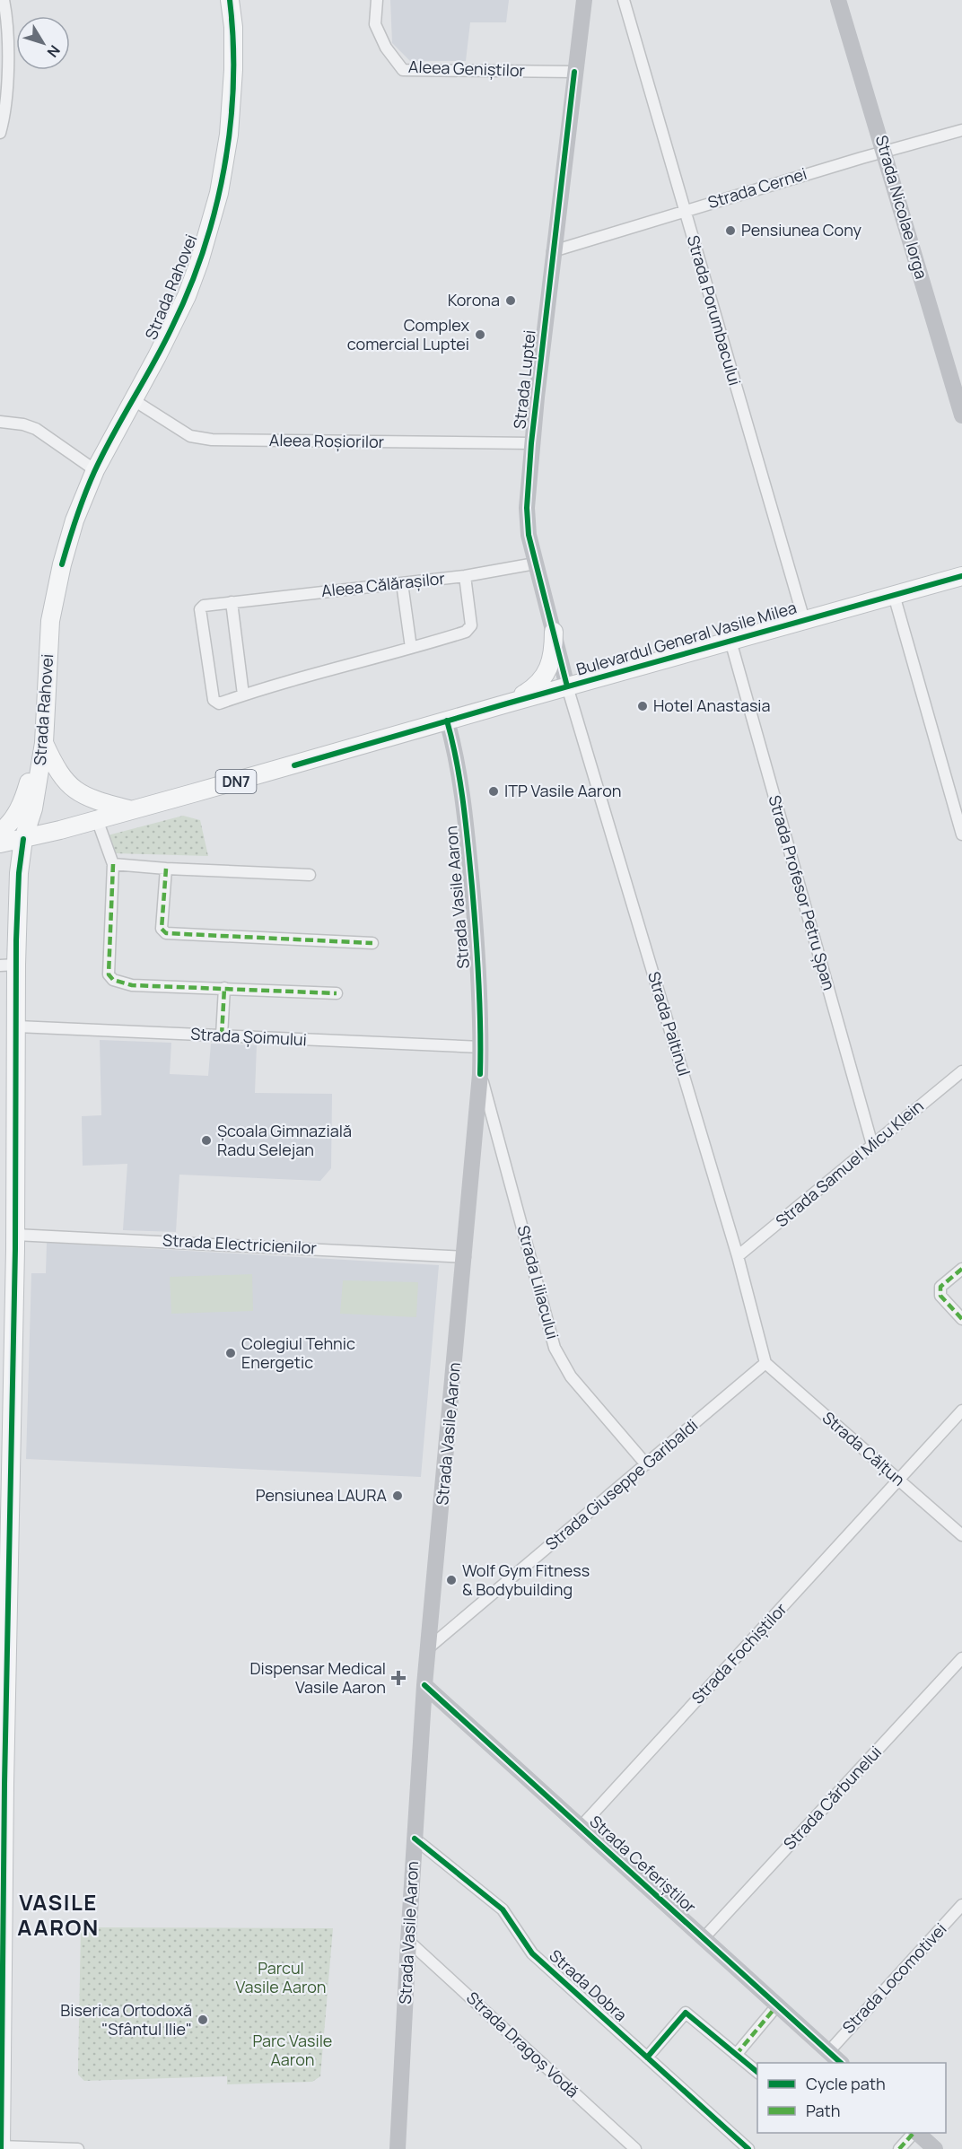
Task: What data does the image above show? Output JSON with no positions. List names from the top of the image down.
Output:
{
  "streets": {
    "main road": ["Strada Rahovei", "Bulevardul General Vasile Milea", "DN7"],
    "street": [
      "Aleea Geniștilor",
      "Strada Cernei",
      "Strada Nicolae Iorga",
      "Strada Porumbacului",
      "Strada Luptei",
      "Aleea Roșiorilor",
      "Aleea Călărașilor",
      "Strada Profesor Petru Șpan",
      "Strada Vasile Aaron",
      "Strada Paltinul",
      "Strada Șoimului",
      "Strada Samuel Micu Klein",
      "Strada Electricienilor",
      "Strada Liliacului",
      "Strada Călțun",
      "Strada Giuseppe Garibaldi",
      "Strada Fochiștilor",
      "Strada Cărbunelui",
      "Strada Ceferiștilor",
      "Strada Locomotivei",
      "Strada Dobra",
      "Strada Dragoș Vodă"
    ]
  },
  "crossings": [
    ["Aleea Geniștilor", "Strada Luptei"],
    ["Strada Cernei", "Strada Nicolae Iorga"],
    ["Strada Cernei", "Strada Porumbacului"],
    ["Strada Cernei", "Strada Luptei"],
    ["Strada Rahovei", "Aleea Roșiorilor"],
    ["Strada Rahovei", "Bulevardul General Vasile Milea"],
    ["Strada Rahovei", "Strada Șoimului"],
    ["Strada Rahovei", "Strada Electricienilor"],
    ["Strada Porumbacului", "Bulevardul General Vasile Milea"],
    ["Strada Luptei", "Aleea Roșiorilor"],
    ["Strada Luptei", "Aleea Călărașilor"],
    ["Strada Luptei", "Bulevardul General Vasile Milea"],
    ["Strada Luptei", "Strada Paltinul"],
    ["Bulevardul General Vasile Milea", "Strada Profesor Petru Șpan"],
    ["Bulevardul General Vasile Milea", "Strada Vasile Aaron"],
    ["Bulevardul General Vasile Milea", "Strada Paltinul"],
    ["Strada Profesor Petru Șpan", "Strada Samuel Micu Klein"],
    ["Strada Vasile Aaron", "Strada Șoimului"],
    ["Strada Vasile Aaron", "Strada Electricienilor"],
    ["Strada Vasile Aaron", "Strada Liliacului"],
    ["Strada Vasile Aaron", "Strada Giuseppe Garibaldi"],
    ["Strada Vasile Aaron", "Strada Ceferiștilor"],
    ["Strada Vasile Aaron", "Strada Dobra"],
    ["Strada Vasile Aaron", "Strada Dragoș Vodă"],
    ["Strada Paltinul", "Strada Samuel Micu Klein"],
    ["Strada Paltinul", "Strada Călțun"],
    ["Strada Paltinul", "Strada Giuseppe Garibaldi"],
    ["Strada Liliacului", "Strada Giuseppe Garibaldi"],
    ["Strada Călțun", "Strada Giuseppe Garibaldi"],
    ["Strada Călțun", "Strada Fochiștilor"],
    ["Strada Fochiștilor", "Strada Ceferiștilor"],
    ["Strada Cărbunelui", "Strada Ceferiștilor"],
    ["Strada Ceferiștilor", "Strada Locomotivei"]
  ],
  "districts": ["VASILE AARON"],
  "parks": ["Parcul Vasile Aaron", "Parc Vasile Aaron"],
  "places": {
    "other": [
      "Pensiunea Cony",
      "Korona",
      "Complex comercial Luptei",
      "Hotel Anastasia",
      "ITP Vasile Aaron",
      "Școala Gimnazială Radu Selejan",
      "Colegiul Tehnic Energetic",
      "Pensiunea LAURA",
      "Wolf Gym Fitness & Bodybuilding",
      "Biserica Ortodoxă \"Sfântul Ilie\""
    ],
    "health": ["Dispensar Medical Vasile Aaron"]
  },
  "legend": ["Cycle path", "Path"],
  "north": "bottom right"
}
